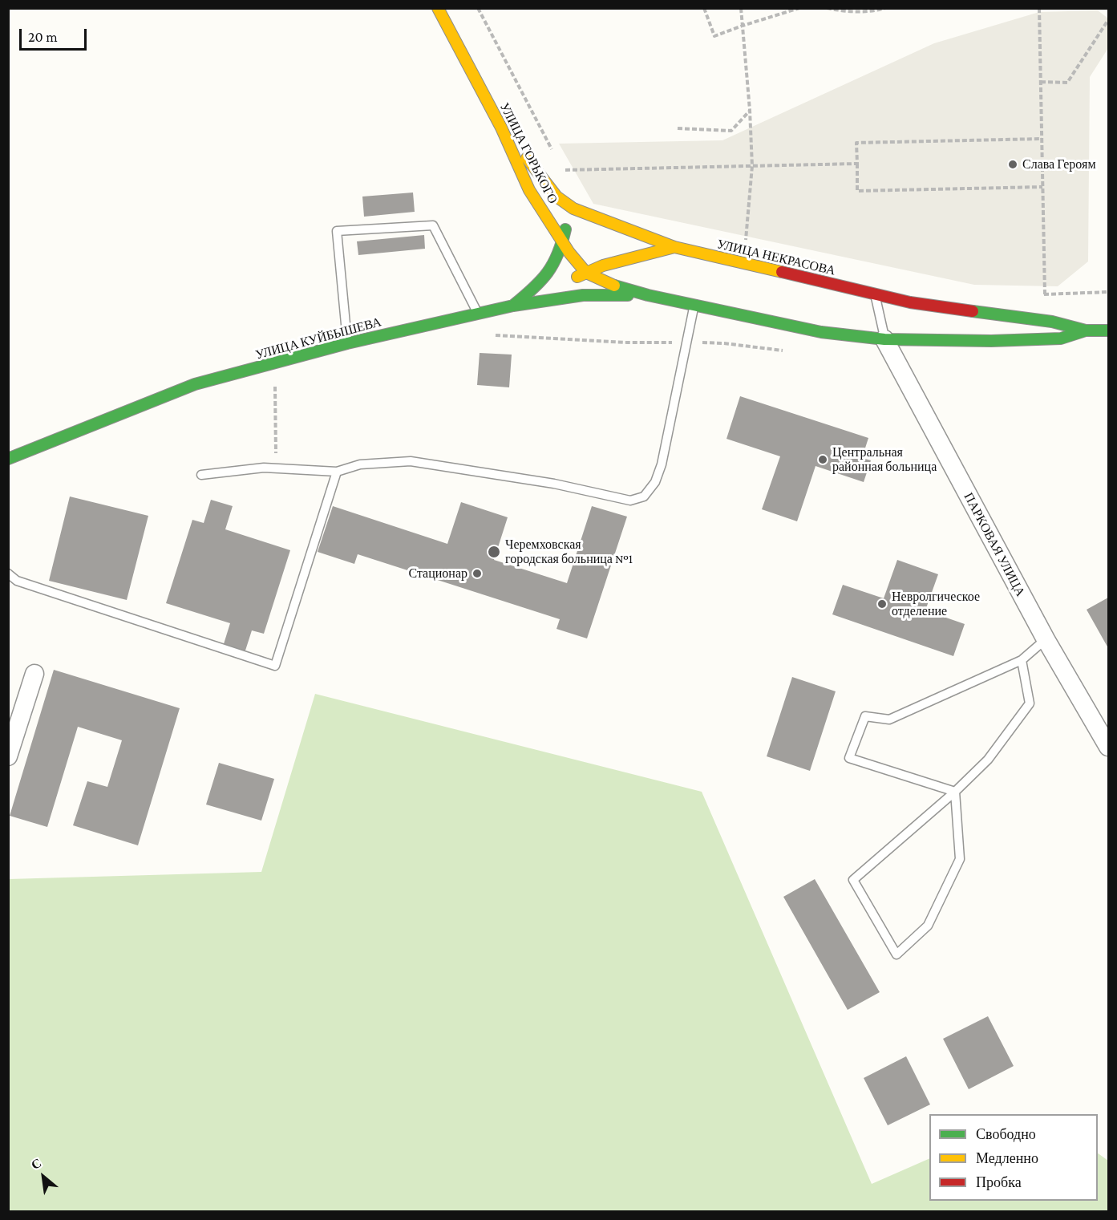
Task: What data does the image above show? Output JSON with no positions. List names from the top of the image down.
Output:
{
  "streets": {
    "street": [
      "УЛИЦА ГОРЬКОГО",
      "УЛИЦА НЕКРАСОВА",
      "УЛИЦА КУЙБЫШЕВА",
      "ПАРКОВАЯ УЛИЦА"
    ]
  },
  "crossings": [
    ["УЛИЦА ГОРЬКОГО", "УЛИЦА НЕКРАСОВА"],
    ["УЛИЦА ГОРЬКОГО", "УЛИЦА КУЙБЫШЕВА"],
    ["УЛИЦА НЕКРАСОВА", "УЛИЦА КУЙБЫШЕВА"],
    ["УЛИЦА НЕКРАСОВА", "ПАРКОВАЯ УЛИЦА"]
  ],
  "places": [
    "Слава Героям",
    "Центральная районная больница",
    "Черемховская городская больница №1",
    "Стационар",
    "Невролгическое отделение"
  ],
  "legend": ["Свободно", "Медленно", "Пробка"],
  "scale_bar": "20 m",
  "north": "top left"
}
